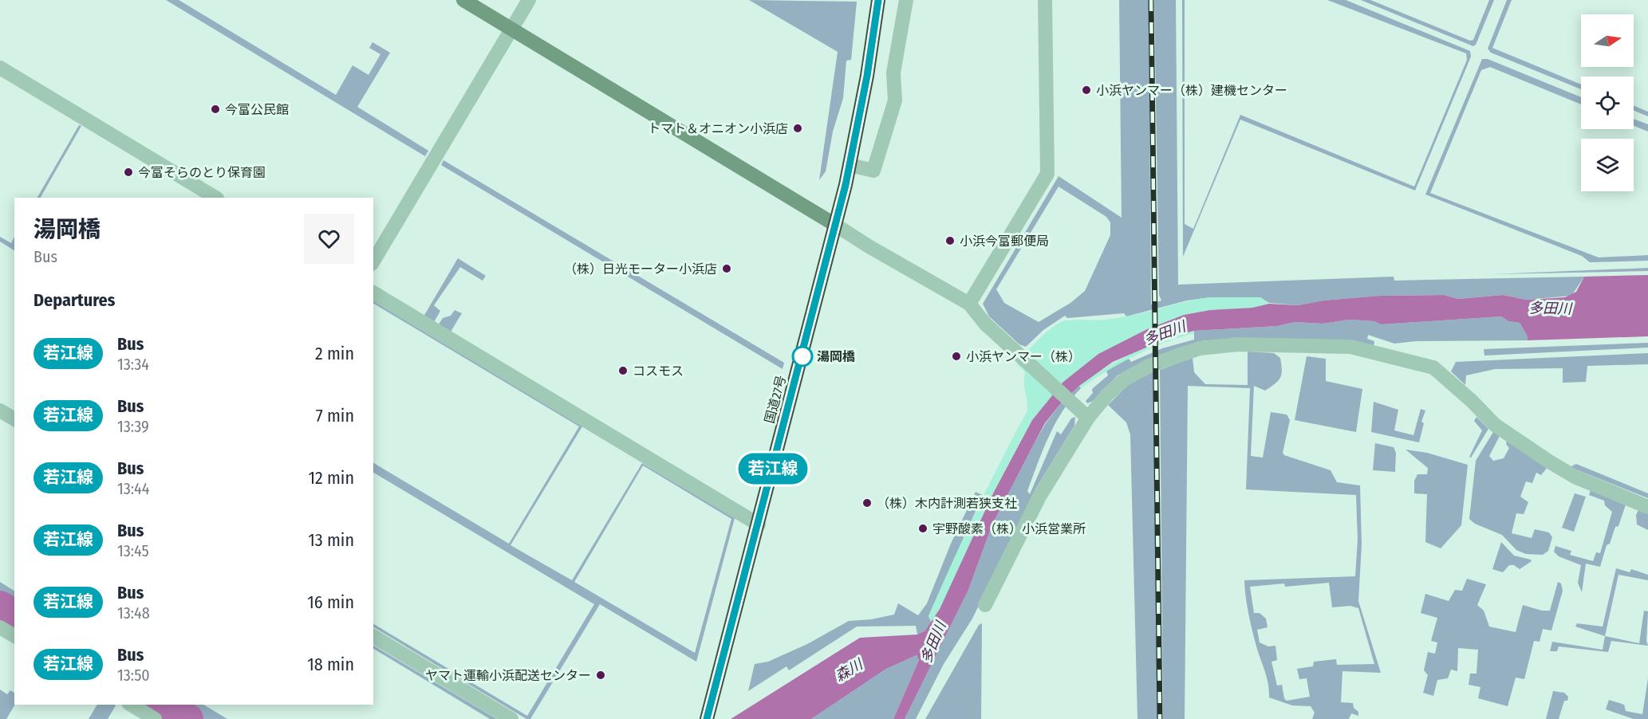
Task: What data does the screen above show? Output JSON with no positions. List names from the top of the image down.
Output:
{
  "streets": {
    "highway": ["国道27号"]
  },
  "water": ["多田川", "森川"],
  "places": [
    "小浜ヤンマー（株）建機センター",
    "今富公民館",
    "トマト＆オニオン小浜店",
    "今富そらのとり保育園",
    "小浜今富郵便局",
    "（株）日光モーター小浜店",
    "湯岡橋",
    "小浜ヤンマー（株）",
    "コスモス",
    "（株）木内計測若狭支社",
    "宇野酸素（株）小浜営業所",
    "ヤマト運輸小浜配送センター"
  ],
  "lines": ["bus line 若江線"],
  "north": "right",
  "page": {
    "on_map": "若江線",
    "heading": [
      ["湯岡橋", "Bus"],
      "Departures"
    ],
    "list": [
      {
        "mark": "若江線",
        "name": "Bus",
        "note": "13:34",
        "value": "2 min"
      },
      {
        "mark": "若江線",
        "name": "Bus",
        "note": "13:39",
        "value": "7 min"
      },
      {
        "mark": "若江線",
        "name": "Bus",
        "note": "13:44",
        "value": "12 min"
      },
      {
        "mark": "若江線",
        "name": "Bus",
        "note": "13:45",
        "value": "13 min"
      },
      {
        "mark": "若江線",
        "name": "Bus",
        "note": "13:48",
        "value": "16 min"
      },
      {
        "mark": "若江線",
        "name": "Bus",
        "note": "13:50",
        "value": "18 min"
      }
    ]
  }
}
